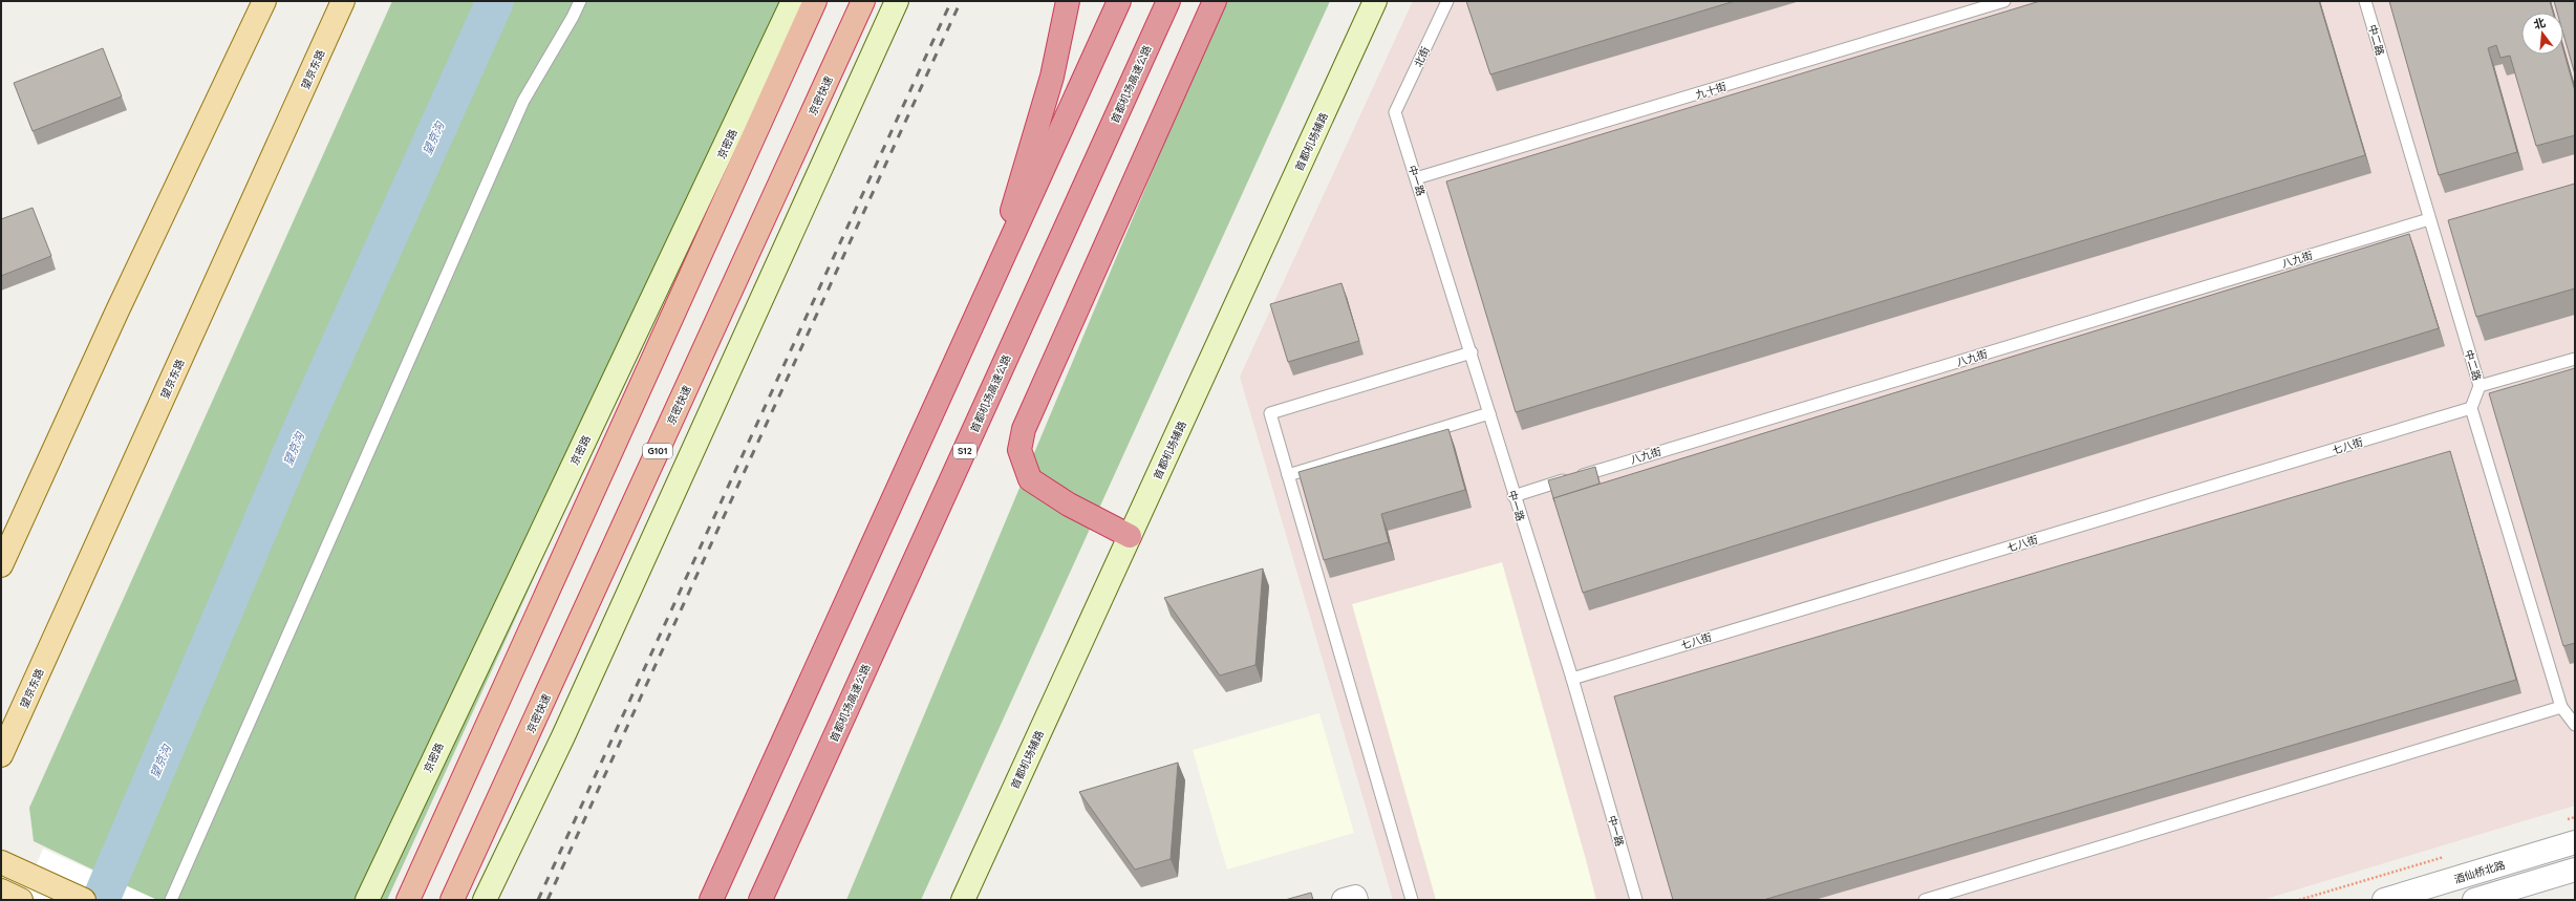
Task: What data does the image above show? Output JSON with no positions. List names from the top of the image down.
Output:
{
  "streets": {
    "highway": [
      "首都机场高速公路",
      "京密快速",
      "G101",
      "S12"
    ],
    "main road": ["望京东路", "首都机场辅路", "京密路"],
    "street": ["酒仙桥北路"],
    "lane": [
      "中二路",
      "北街",
      "九十街",
      "中一路",
      "八九街",
      "七八街"
    ]
  },
  "crossings": [
    ["中二路", "八九街"],
    ["中二路", "七八街"],
    ["北街", "中一路"],
    ["九十街", "中一路"],
    ["中一路", "八九街"],
    ["中一路", "七八街"]
  ],
  "water": ["望京沟"],
  "north": "top"
}
